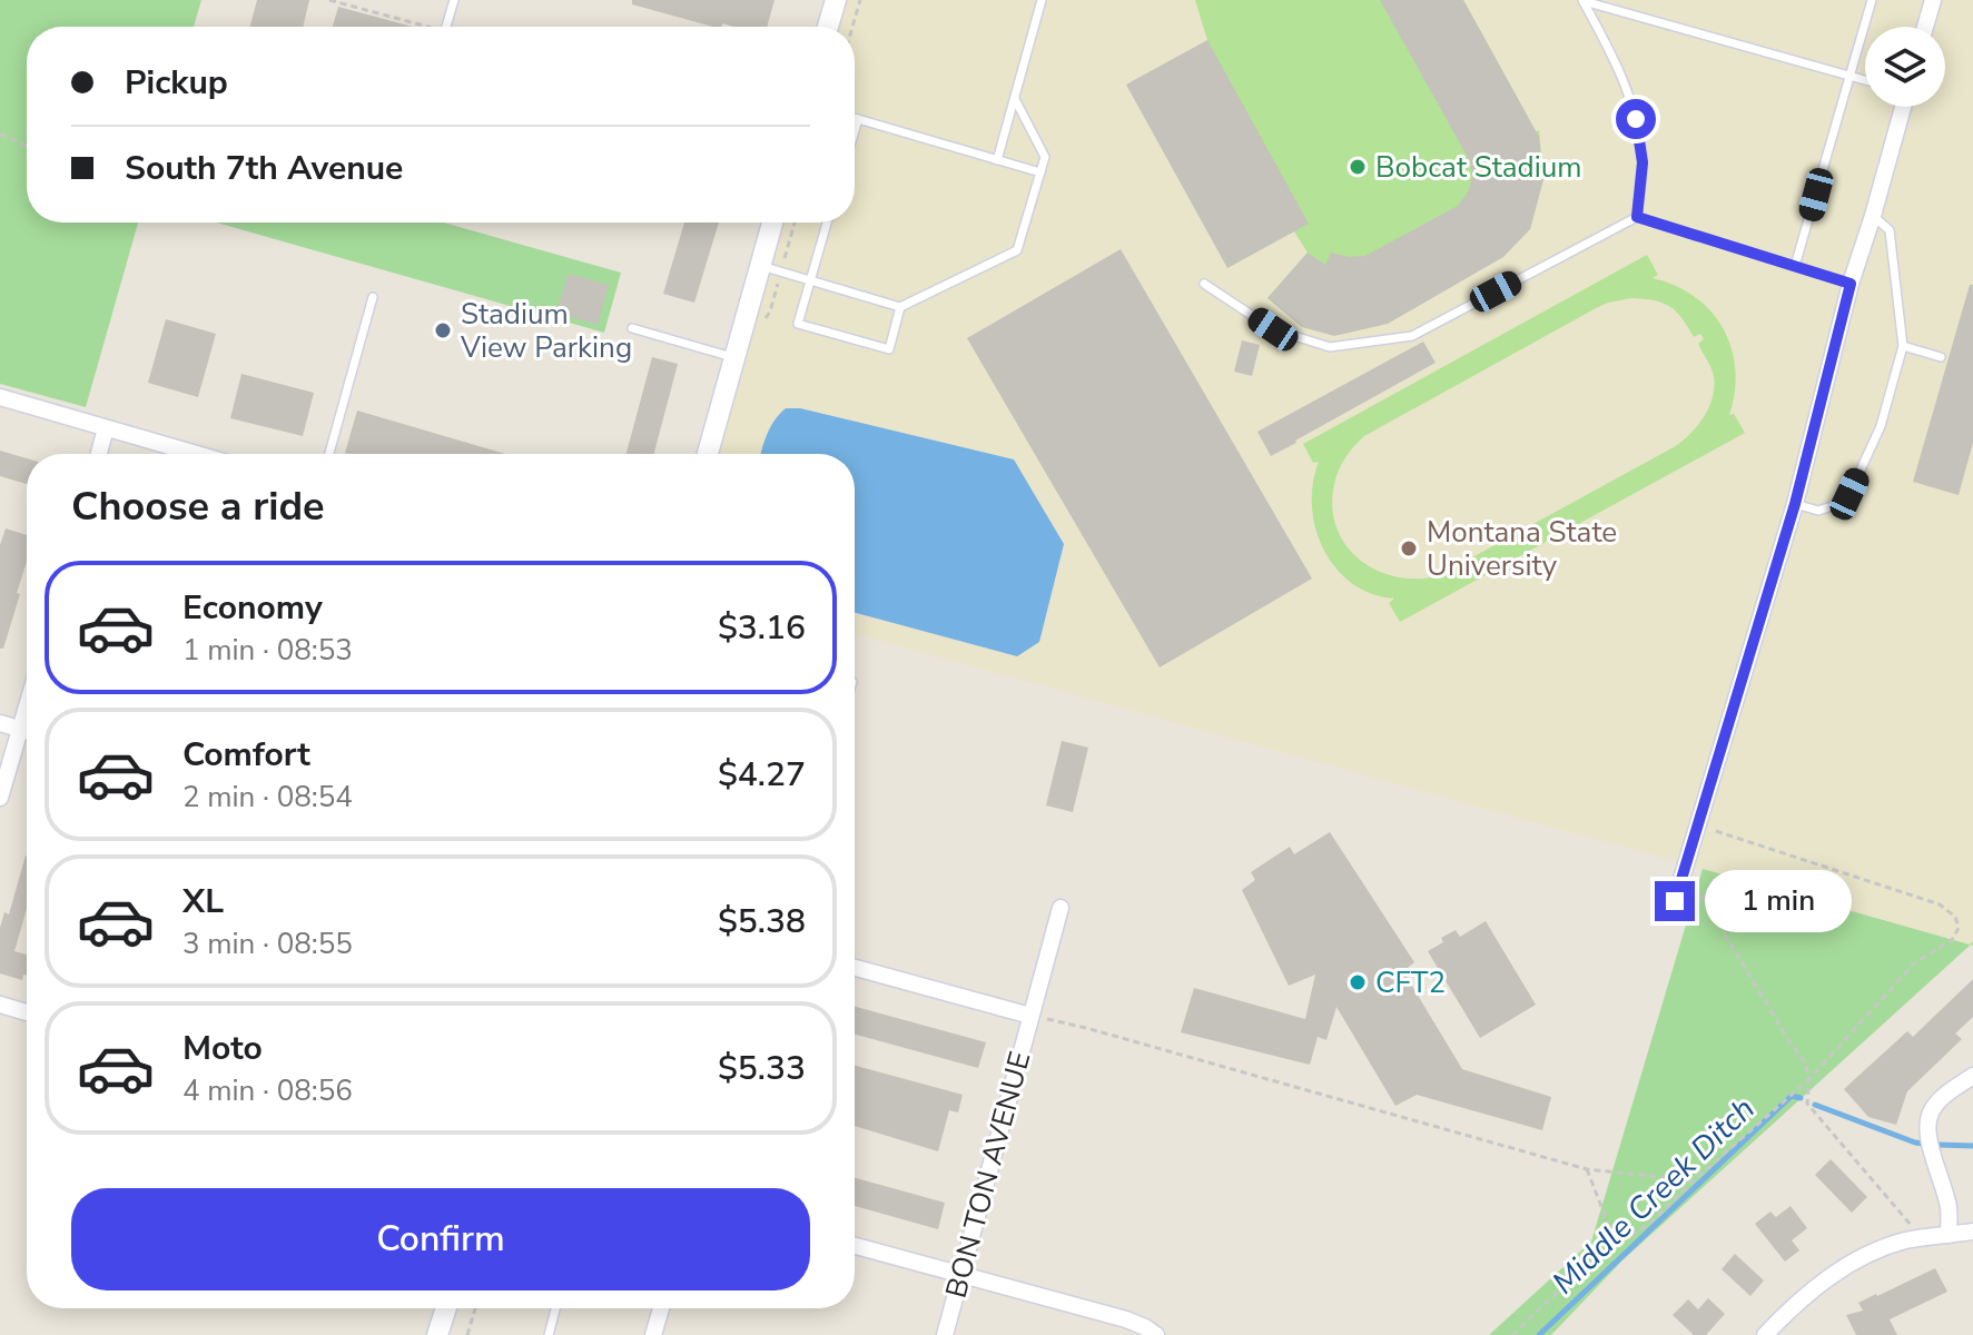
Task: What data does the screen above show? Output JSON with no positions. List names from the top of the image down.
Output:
{
  "streets": {
    "street": ["BON TON AVENUE"]
  },
  "water": ["Middle Creek Ditch"],
  "places": [
    "Bobcat Stadium",
    "Stadium View Parking",
    "Montana State University",
    "CFT2"
  ],
  "page": {
    "banner": ["Pickup", "South 7th Avenue"],
    "heading": "Choose a ride",
    "list": [
      {
        "name": "Economy",
        "note": "1 min · 08:53",
        "value": "$3.16"
      },
      {
        "name": "Comfort",
        "note": "2 min · 08:54",
        "value": "$4.27"
      },
      {
        "name": "XL",
        "note": "3 min · 08:55",
        "value": "$5.38"
      },
      {
        "name": "Moto",
        "note": "4 min · 08:56",
        "value": "$5.33"
      }
    ],
    "bubble": "1 min",
    "buttons": "Confirm"
  }
}
